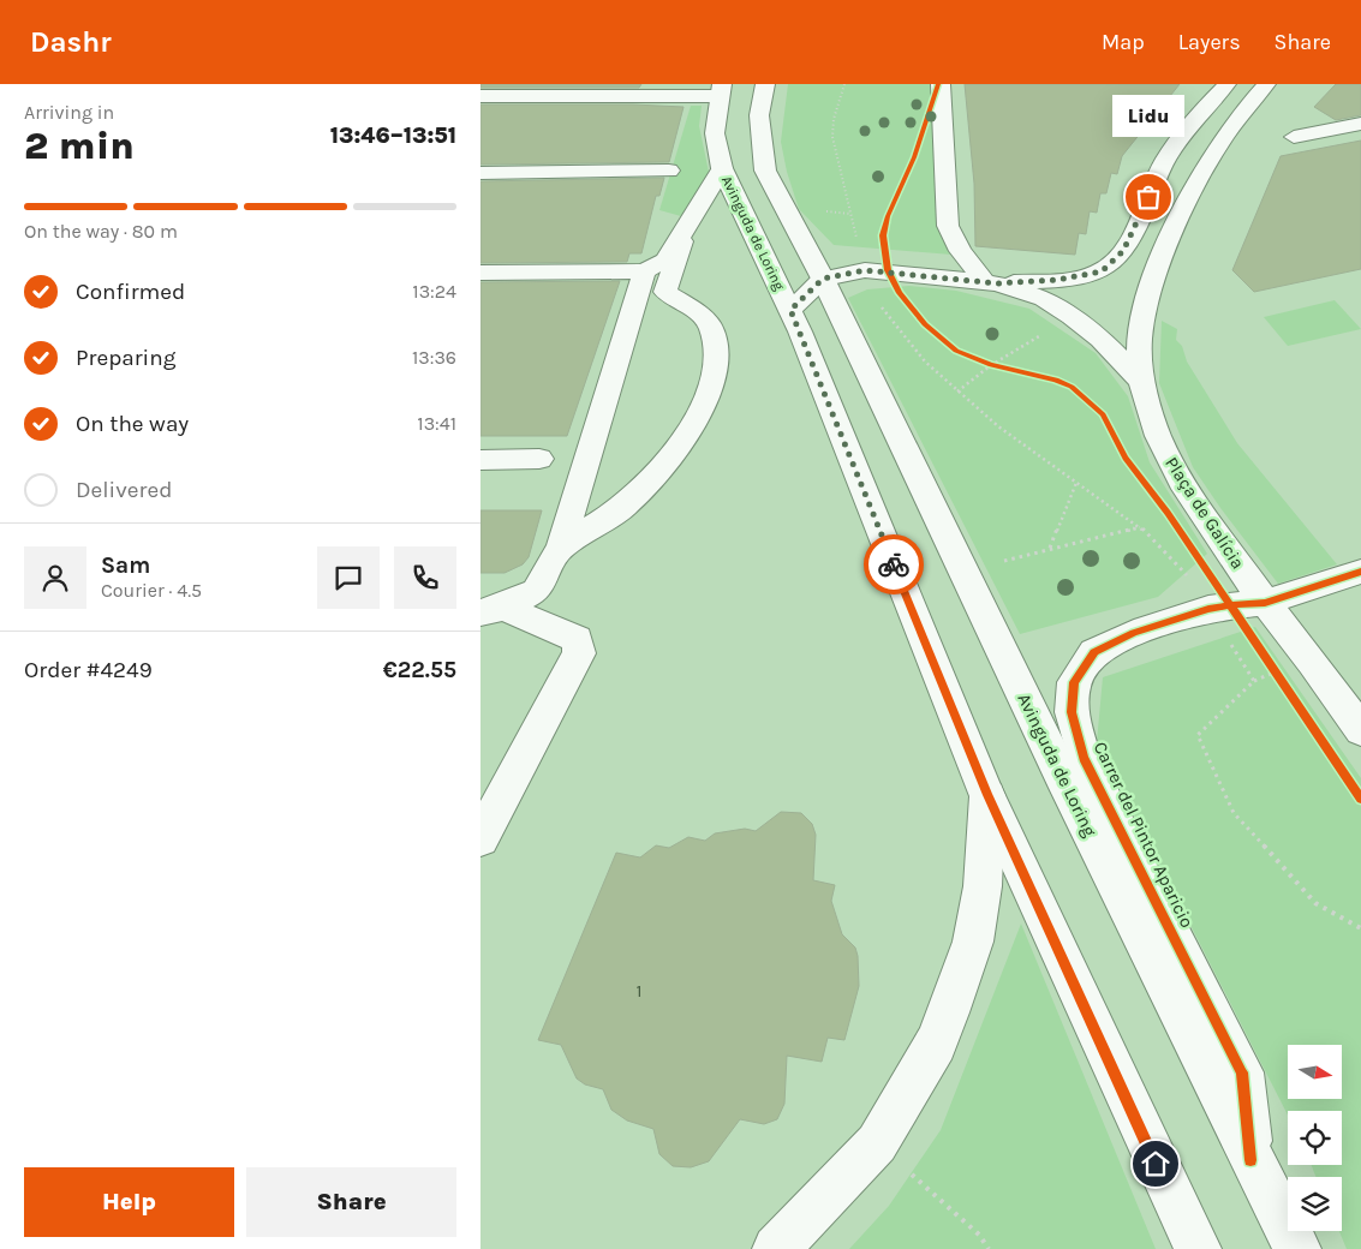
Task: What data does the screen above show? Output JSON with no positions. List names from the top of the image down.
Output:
{
  "streets": {
    "street": ["Avinguda de Loring", "Plaça de Galícia", "Carrer del Pintor Aparicio"]
  },
  "crossings": [
    ["Avinguda de Loring", "Carrer del Pintor Aparicio"],
    ["Plaça de Galícia", "Carrer del Pintor Aparicio"]
  ],
  "places": ["Lidu"],
  "house_numbers": ["1"],
  "north": "right",
  "page": {
    "header": "Dashr",
    "nav": ["Map", "Layers", "Share"],
    "heading": ["2 min", "Arriving in", "13:46–13:51"],
    "panel": [
      "Sam",
      "Courier · 4.5",
      "Order #4249",
      "€22.55"
    ],
    "bubble": "Lidu",
    "bar": "On the way · 80 m",
    "list": [
      ["Confirmed", "13:24"],
      ["Preparing", "13:36"],
      ["On the way", "13:41"],
      "Delivered"
    ],
    "buttons": ["Help", "Share"]
  }
}
